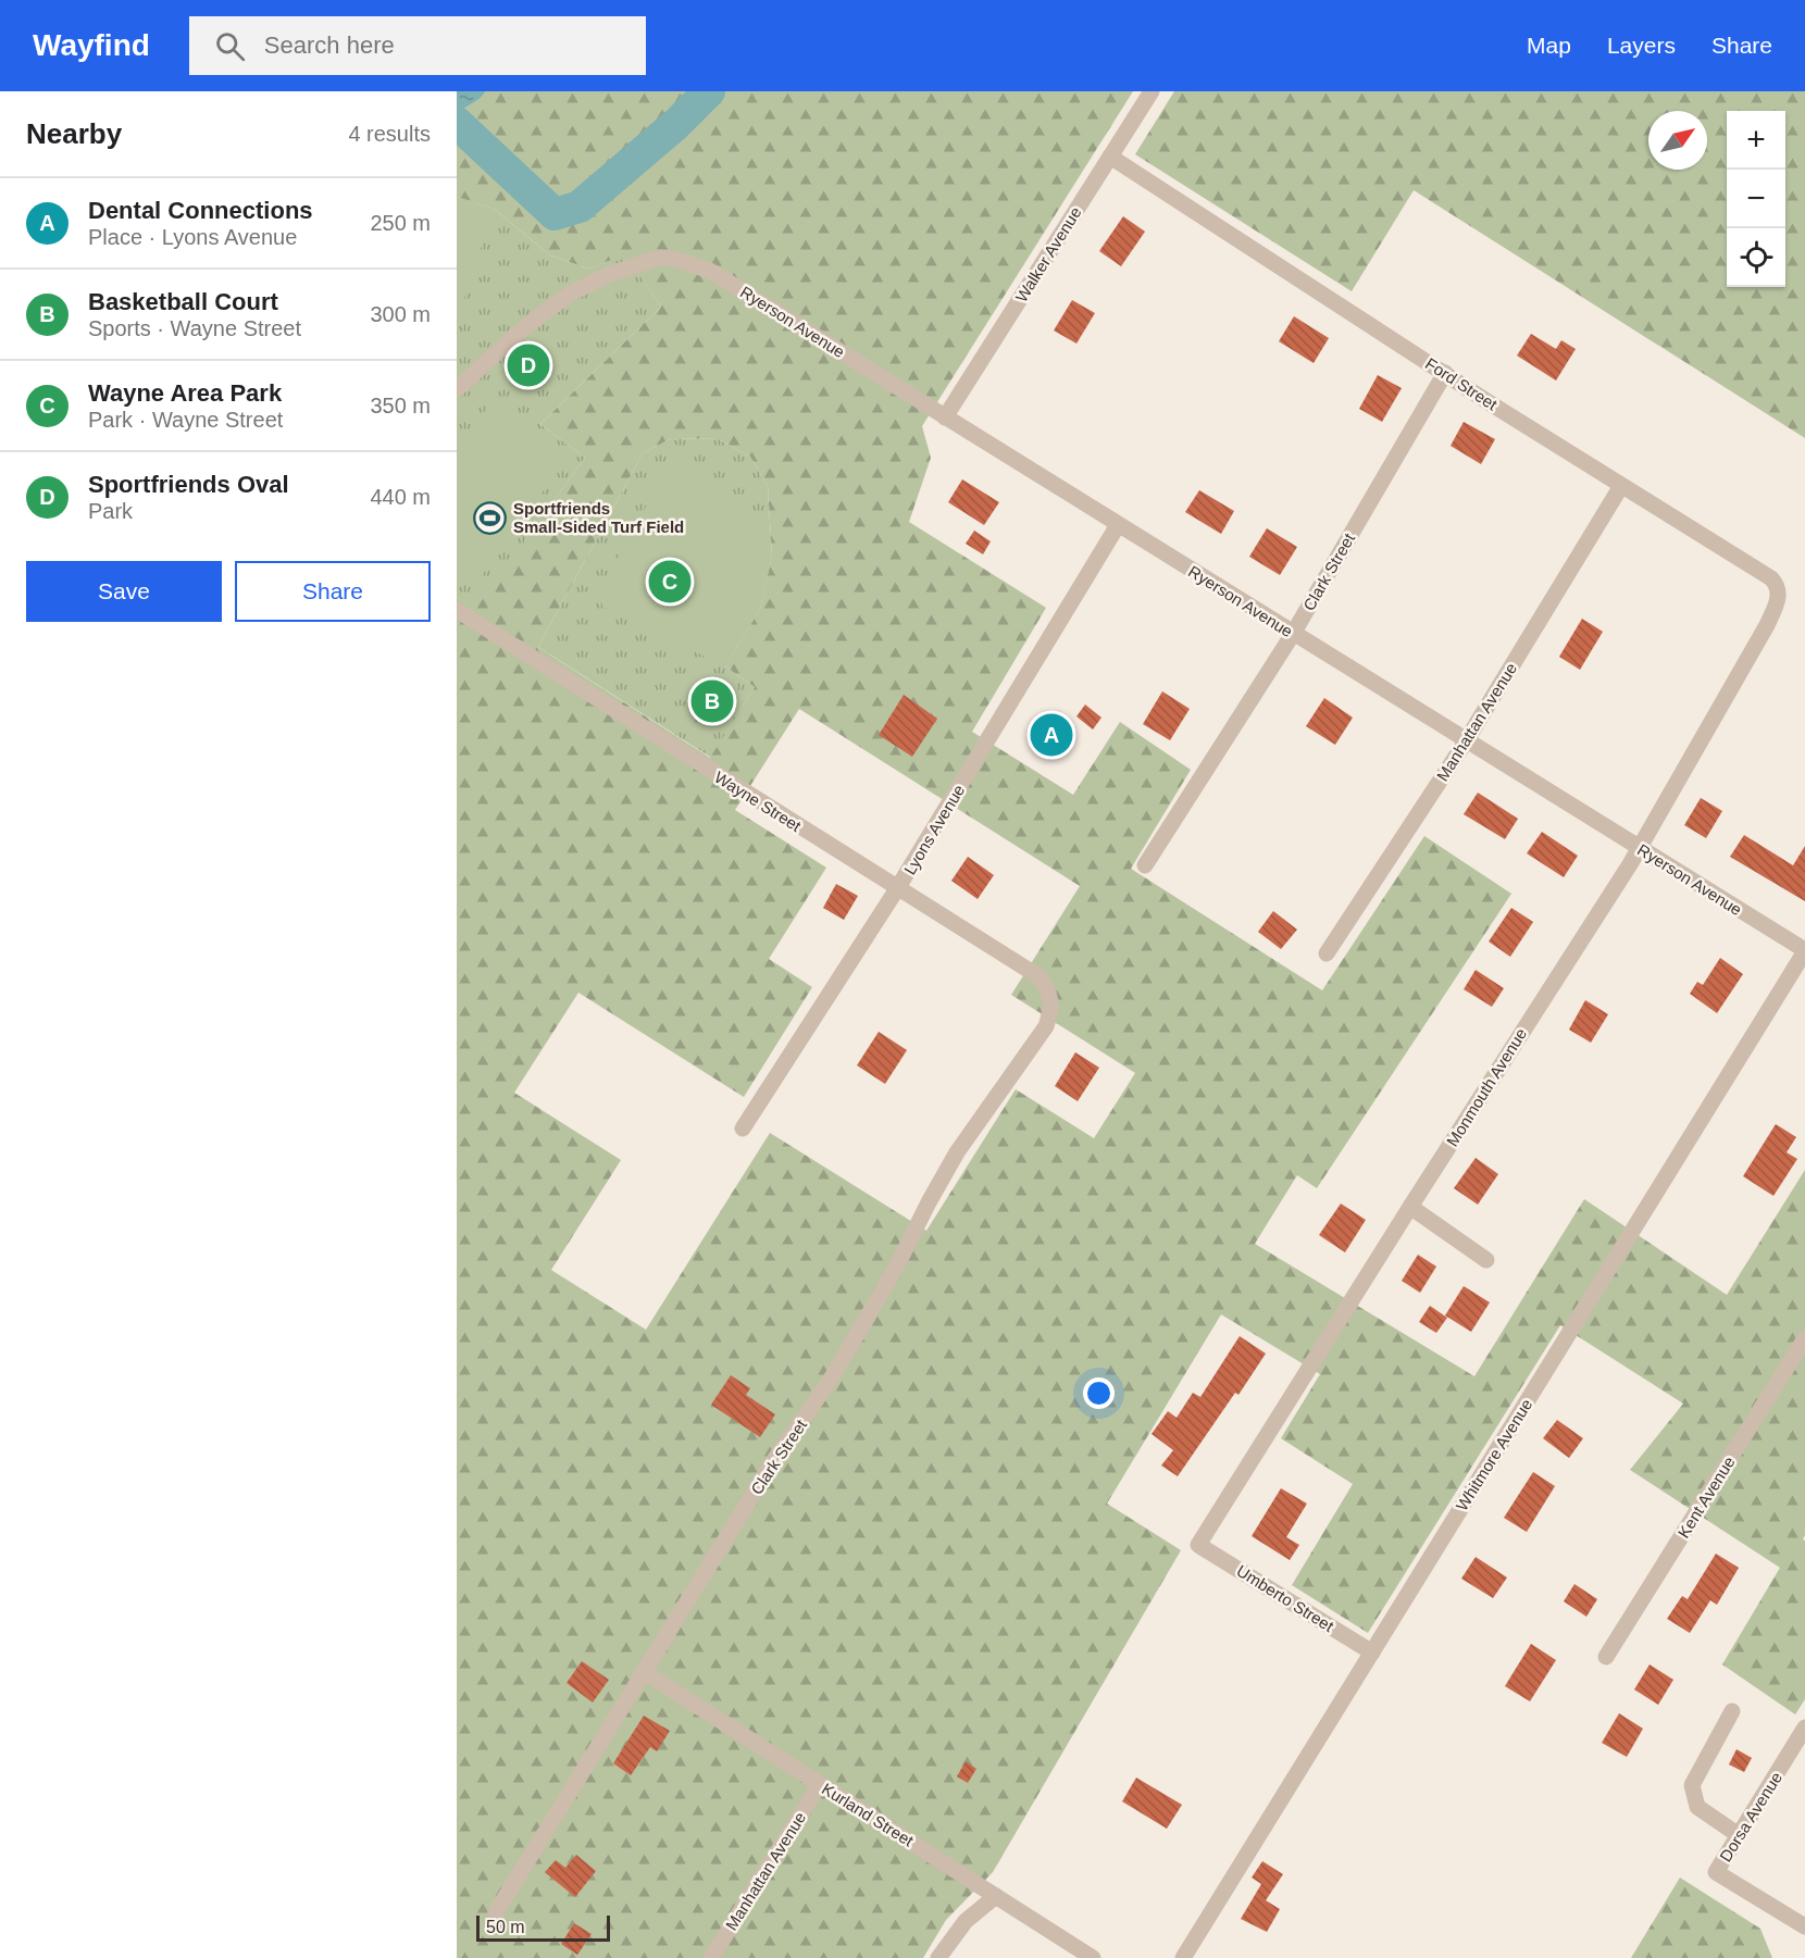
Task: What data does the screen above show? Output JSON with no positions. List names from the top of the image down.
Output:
{
  "streets": {
    "street": [
      "Walker Avenue",
      "Ryerson Avenue",
      "Ford Street",
      "Clark Street",
      "Manhattan Avenue",
      "Wayne Street",
      "Lyons Avenue",
      "Monmouth Avenue",
      "Whitmore Avenue",
      "Kent Avenue",
      "Umberto Street",
      "Kurland Street",
      "Dorsa Avenue"
    ]
  },
  "crossings": [
    ["Walker Avenue", "Ryerson Avenue"],
    ["Walker Avenue", "Ford Street"],
    ["Ryerson Avenue", "Clark Street"],
    ["Ryerson Avenue", "Manhattan Avenue"],
    ["Ryerson Avenue", "Lyons Avenue"],
    ["Ryerson Avenue", "Monmouth Avenue"],
    ["Ryerson Avenue", "Whitmore Avenue"],
    ["Ford Street", "Clark Street"],
    ["Ford Street", "Manhattan Avenue"],
    ["Ford Street", "Monmouth Avenue"],
    ["Clark Street", "Wayne Street"],
    ["Clark Street", "Kurland Street"],
    ["Manhattan Avenue", "Kurland Street"],
    ["Wayne Street", "Lyons Avenue"],
    ["Monmouth Avenue", "Umberto Street"],
    ["Whitmore Avenue", "Umberto Street"]
  ],
  "places": {
    "sports": ["Sportfriends Small-Sided Turf Field"]
  },
  "scale_bar": "50 m",
  "north": "top right",
  "page": {
    "header": "Wayfind",
    "search": "Search here",
    "nav": ["Map", "Layers", "Share"],
    "heading": ["Nearby", "4 results"],
    "map_buttons": ["+", "−"],
    "list": [
      {
        "mark": "A",
        "name": "Dental Connections",
        "note": "Place · Lyons Avenue",
        "value": "250 m"
      },
      {
        "mark": "B",
        "name": "Basketball Court",
        "note": "Sports · Wayne Street",
        "value": "300 m"
      },
      {
        "mark": "C",
        "name": "Wayne Area Park",
        "note": "Park · Wayne Street",
        "value": "350 m"
      },
      {
        "mark": "D",
        "name": "Sportfriends Oval",
        "note": "Park",
        "value": "440 m"
      }
    ],
    "pins": [
      "D",
      "C",
      "B",
      "A"
    ],
    "buttons": ["Save", "Share"],
    "scale": "50 m"
  }
}
